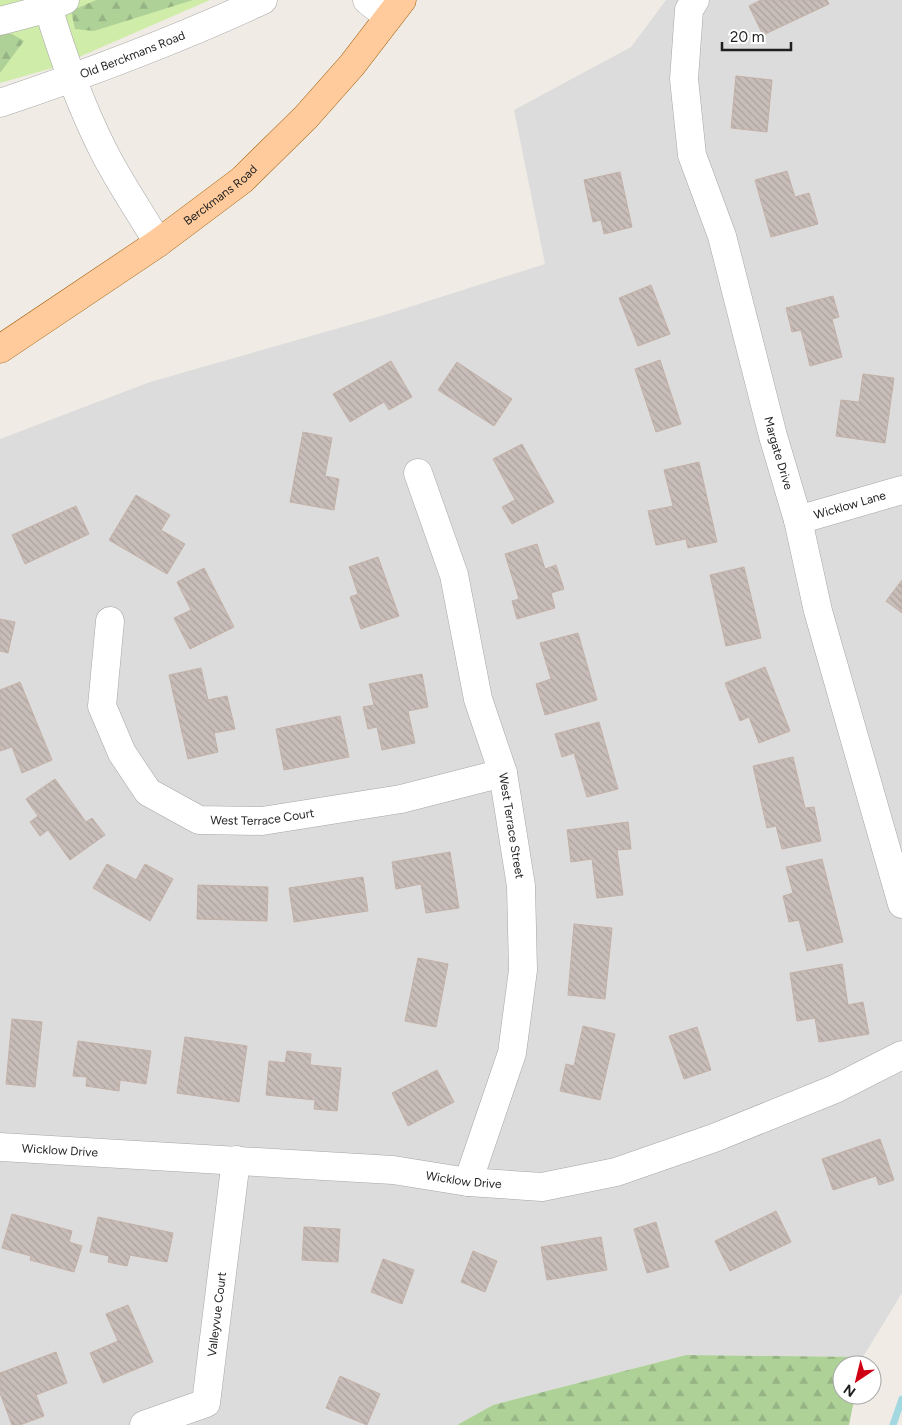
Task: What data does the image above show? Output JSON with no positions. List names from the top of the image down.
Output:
{
  "streets": {
    "main road": ["Berckmans Road"],
    "street": [
      "Old Berckmans Road",
      "Margate Drive",
      "Wicklow Lane",
      "West Terrace Court",
      "West Terrace Street",
      "Wicklow Drive",
      "Valleyvue Court"
    ]
  },
  "crossings": [
    ["Margate Drive", "Wicklow Lane"],
    ["West Terrace Court", "West Terrace Street"],
    ["West Terrace Street", "Wicklow Drive"],
    ["Wicklow Drive", "Valleyvue Court"]
  ],
  "scale_bar": "20 m",
  "north": "bottom left"
}
